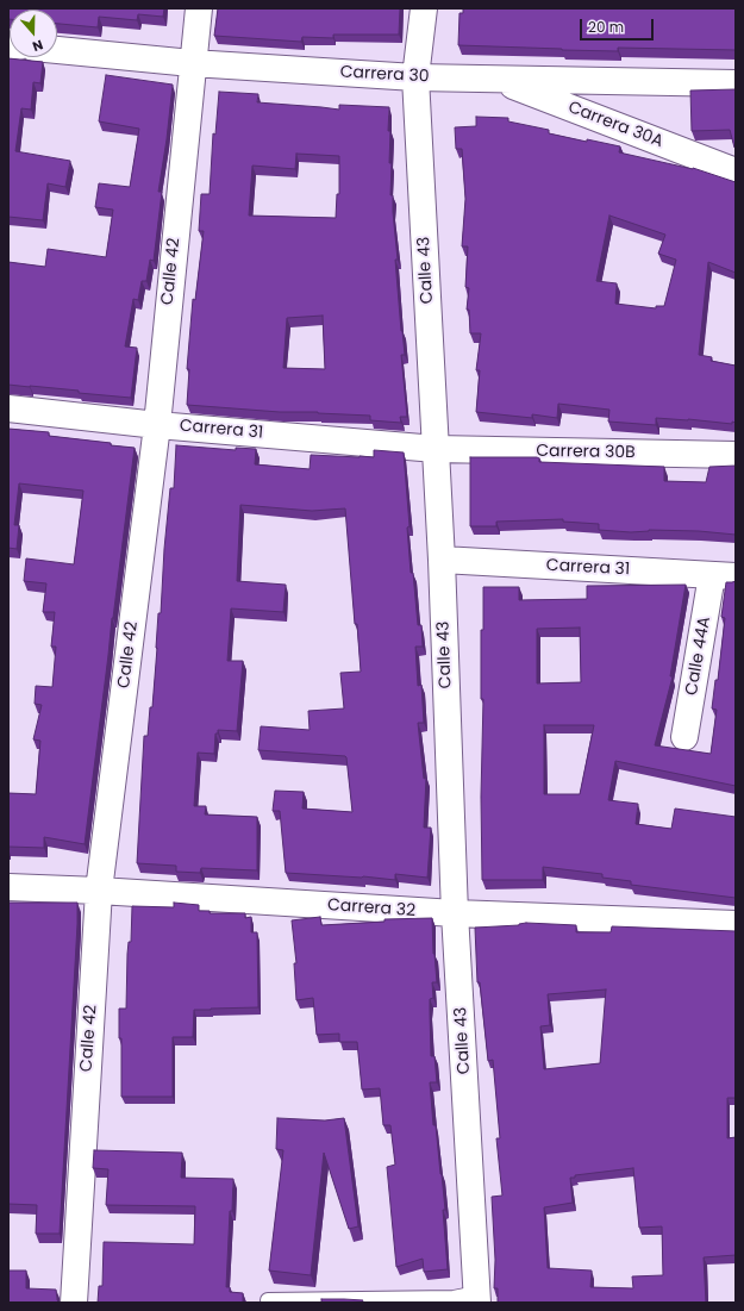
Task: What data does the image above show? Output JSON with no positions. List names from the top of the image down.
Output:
{
  "streets": {
    "street": [
      "Carrera 30",
      "Carrera 30A",
      "Calle 43",
      "Calle 42",
      "Carrera 31",
      "Carrera 30B",
      "Calle 44A",
      "Carrera 32"
    ]
  },
  "crossings": [
    ["Carrera 30", "Carrera 30A"],
    ["Carrera 30", "Calle 43"],
    ["Carrera 30", "Calle 42"],
    ["Calle 43", "Carrera 31"],
    ["Calle 43", "Carrera 30B"],
    ["Calle 43", "Carrera 32"],
    ["Calle 42", "Carrera 31"],
    ["Calle 42", "Carrera 32"],
    ["Carrera 31", "Carrera 30B"],
    ["Carrera 31", "Calle 44A"]
  ],
  "scale_bar": "20 m",
  "north": "bottom"
}
